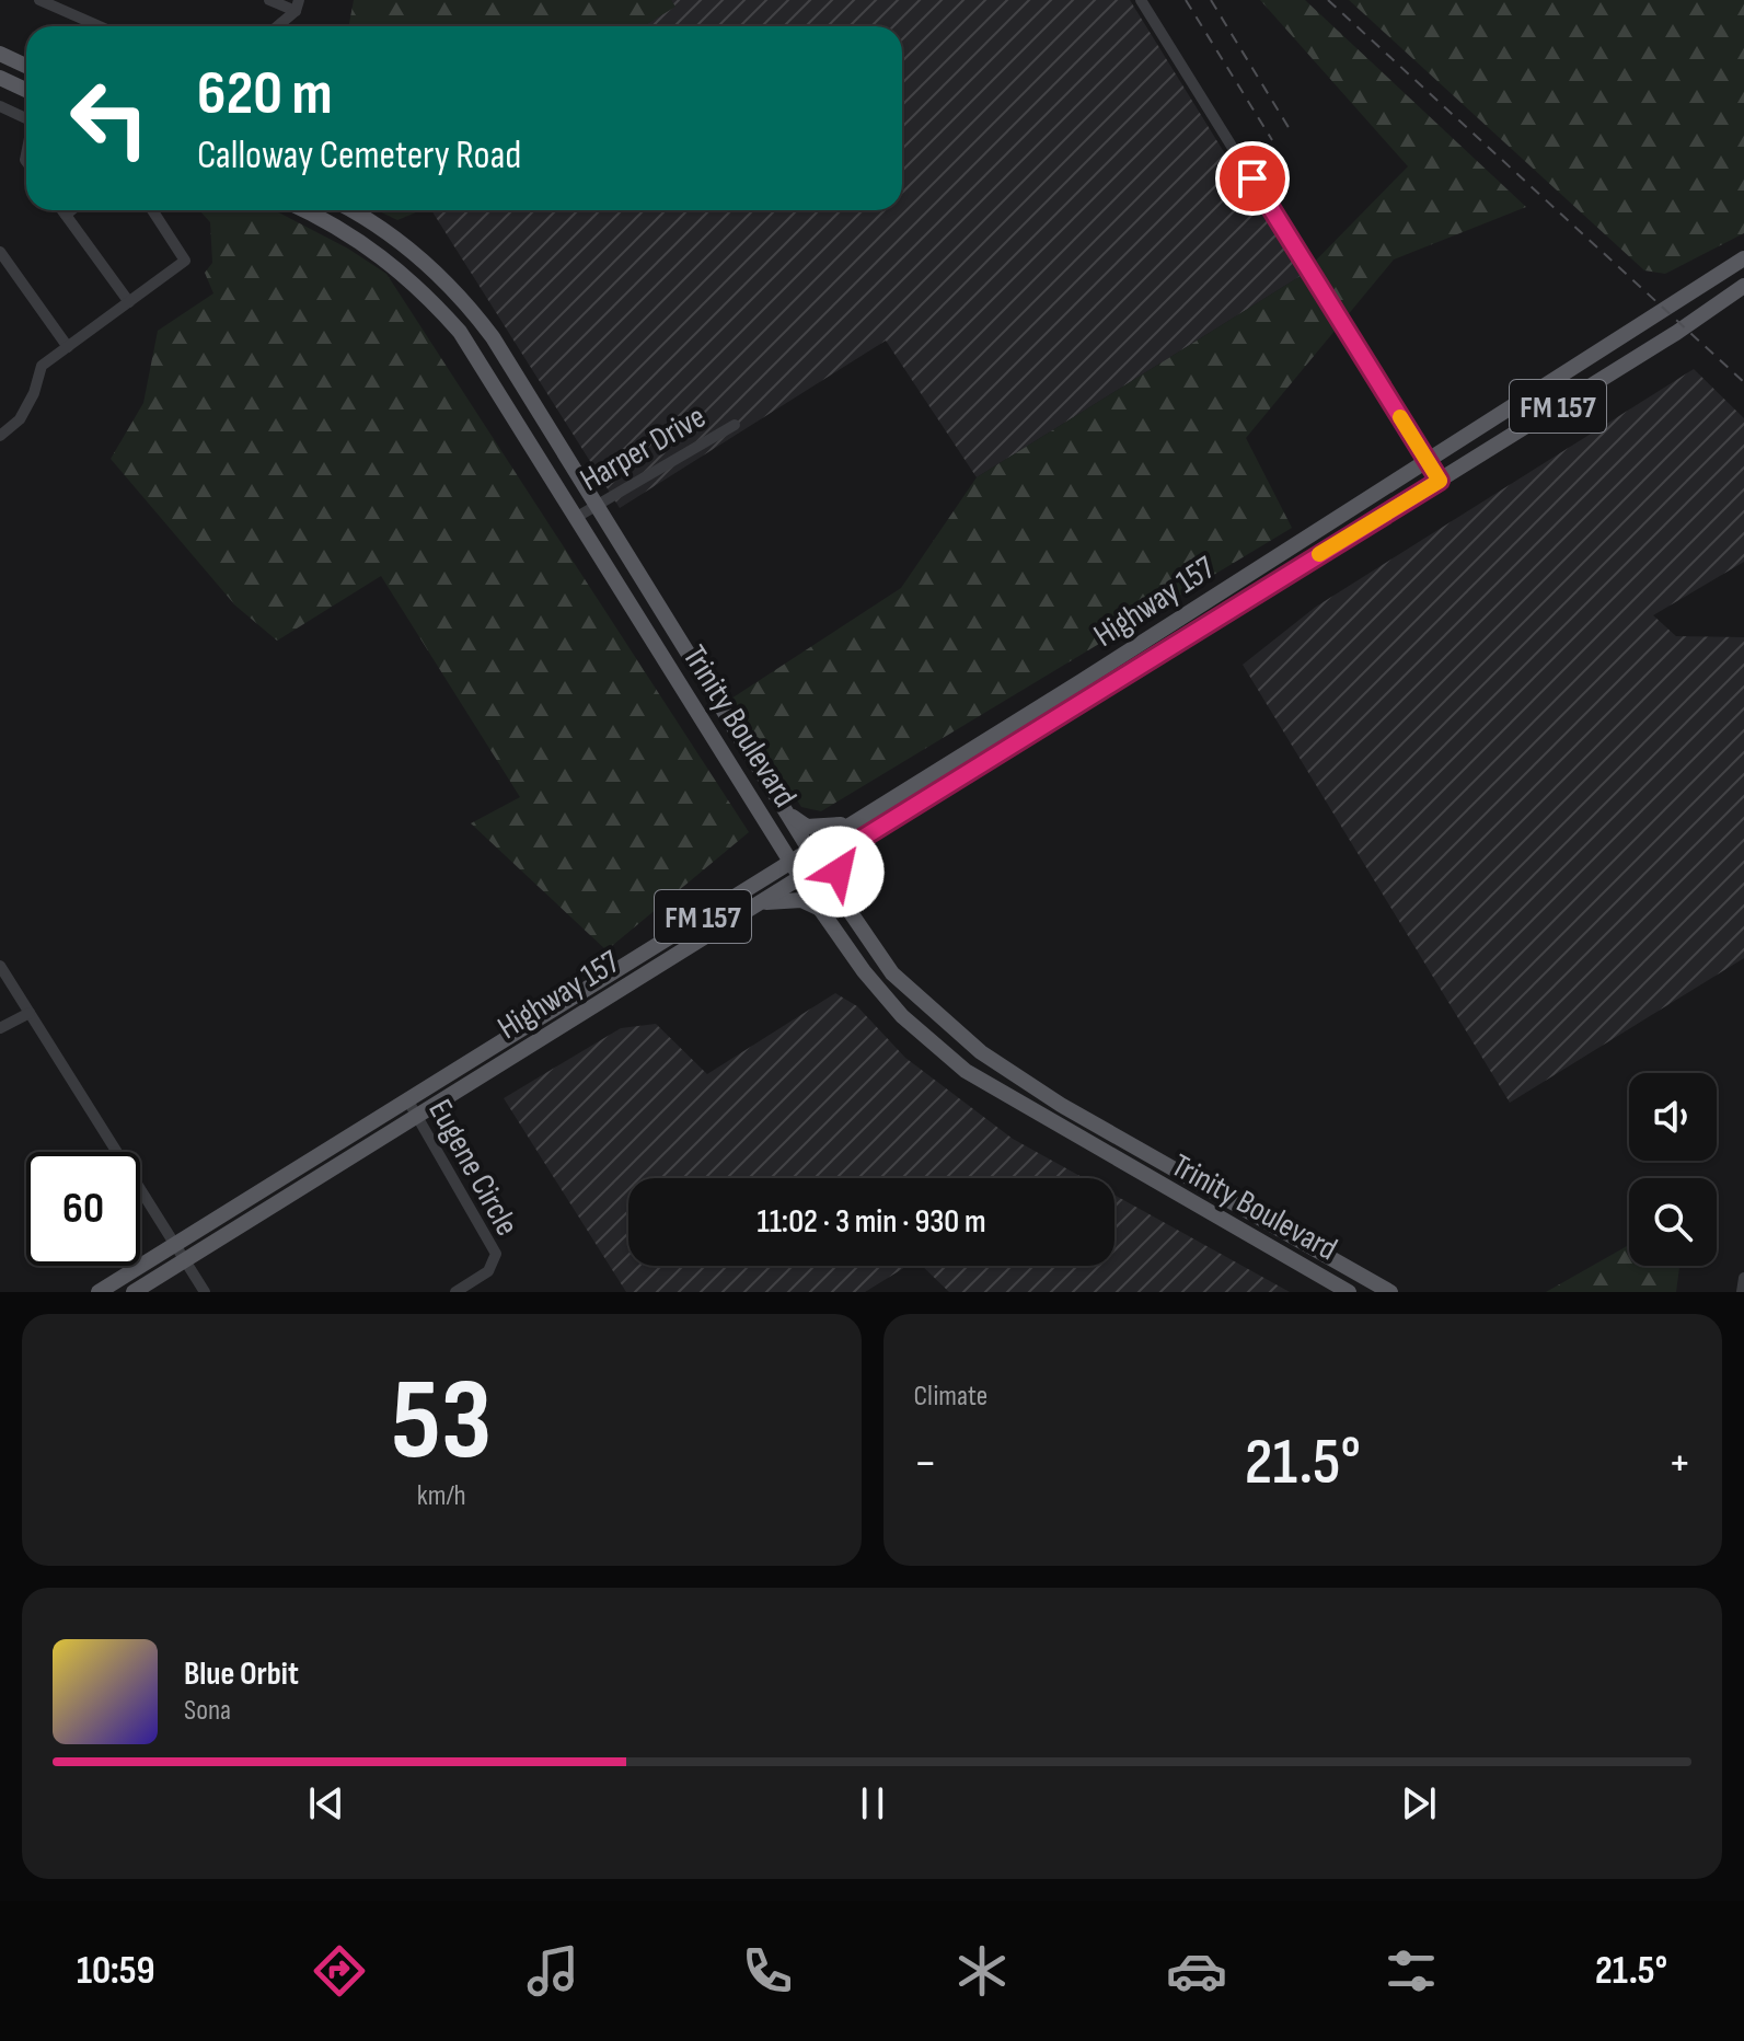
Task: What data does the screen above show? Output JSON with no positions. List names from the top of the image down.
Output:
{
  "streets": {
    "main road": ["FM 157", "Highway 157", "Trinity Boulevard"],
    "street": ["Harper Drive", "Eugene Circle"]
  },
  "crossings": [
    ["FM 157", "Highway 157"],
    ["Harper Drive", "Trinity Boulevard"],
    ["Highway 157", "Trinity Boulevard"],
    ["Highway 157", "Eugene Circle"]
  ],
  "page": {
    "turn": ["620 m", "Calloway Cemetery Road"],
    "limit": "60",
    "trip": "11:02 · 3 min · 930 m",
    "tile": [
      ["53", "km/h"],
      "Climate"
    ],
    "heat": ["−", "21.5°", "+"],
    "song": ["Blue Orbit", "Sona"],
    "tabs": ["10:59", "21.5°"]
  }
}
